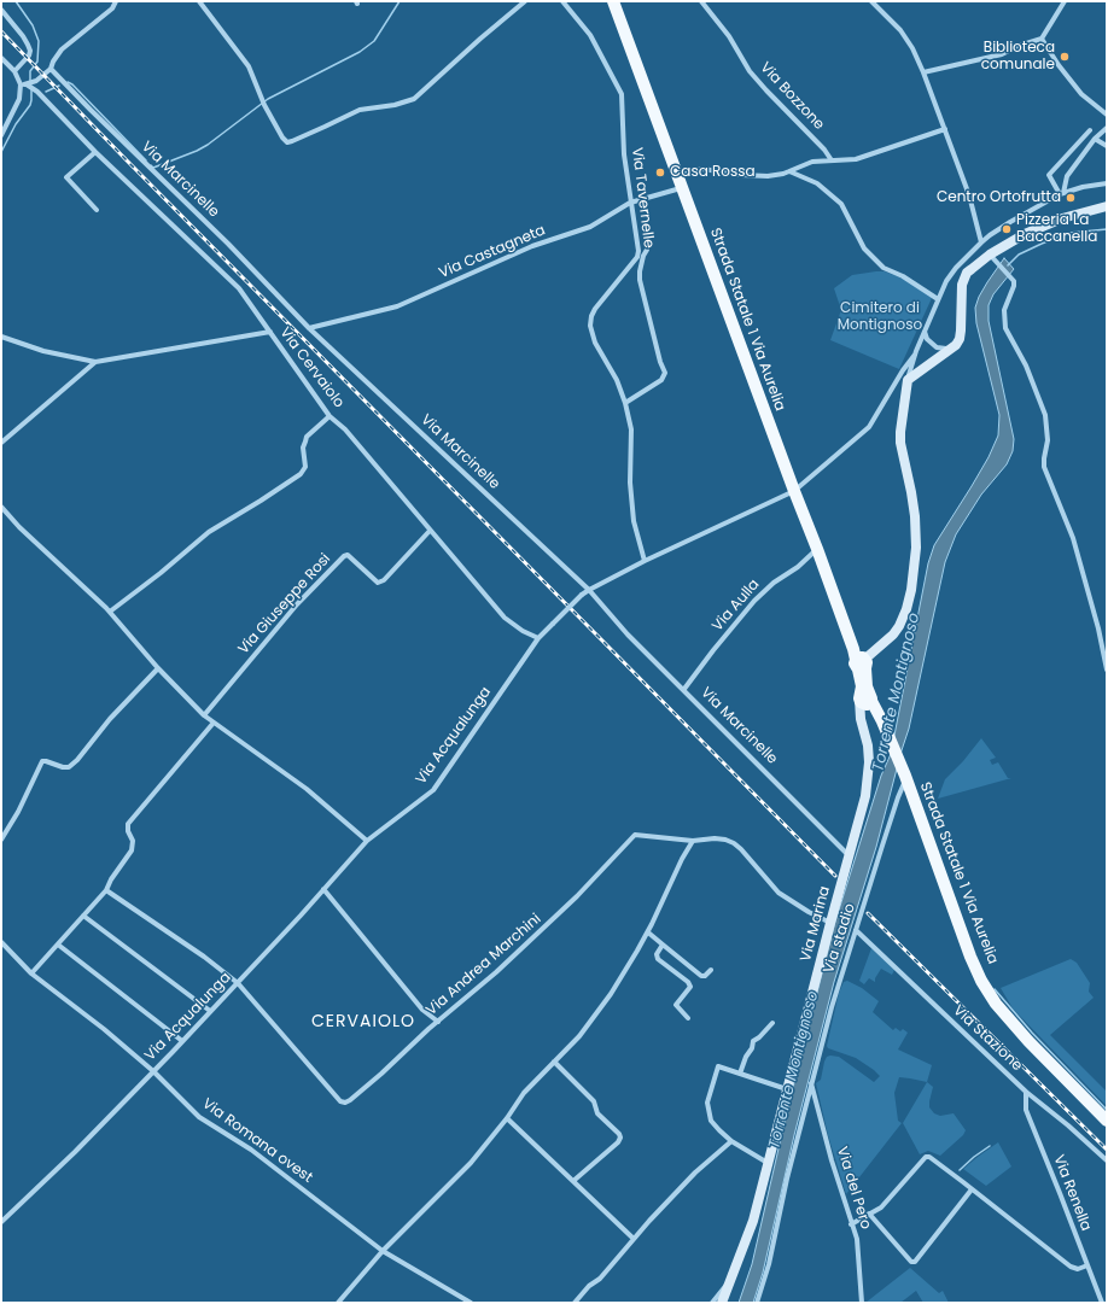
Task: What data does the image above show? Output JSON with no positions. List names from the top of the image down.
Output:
{
  "streets": {
    "main road": ["Strada Statale 1 Via Aurelia", "Via Marina"],
    "street": [
      "Via Bozzone",
      "Via Marcinelle",
      "Via Tavernelle",
      "Via Castagneta",
      "Via Cervaiolo",
      "Via Giuseppe Rosi",
      "Via Aulla",
      "Via Acqualunga",
      "Via stadio",
      "Via Andrea Marchini",
      "Via Stazione",
      "Via Romana ovest",
      "Via del Pero",
      "Via Renella"
    ]
  },
  "crossings": [
    ["Via Marcinelle", "Via Castagneta"],
    ["Via Marcinelle", "Via Aulla"],
    ["Via Marcinelle", "Via Acqualunga"],
    ["Via Marcinelle", "Via Marina"],
    ["Via Tavernelle", "Via Castagneta"],
    ["Via Tavernelle", "Via Acqualunga"],
    ["Via Castagneta", "Strada Statale 1 Via Aurelia"],
    ["Strada Statale 1 Via Aurelia", "Via Aulla"],
    ["Strada Statale 1 Via Aurelia", "Via Acqualunga"],
    ["Strada Statale 1 Via Aurelia", "Via Marina"],
    ["Strada Statale 1 Via Aurelia", "Via stadio"],
    ["Via Cervaiolo", "Via Giuseppe Rosi"],
    ["Via Cervaiolo", "Via Acqualunga"],
    ["Via Acqualunga", "Via Andrea Marchini"],
    ["Via Acqualunga", "Via Romana ovest"],
    ["Via stadio", "Via Stazione"],
    ["Via stadio", "Via del Pero"],
    ["Via Stazione", "Via Renella"]
  ],
  "districts": ["CERVAIOLO"],
  "water": ["Torrente Montignoso"],
  "parks": ["Cimitero di Montignoso"],
  "places": [
    "Biblioteca comunale",
    "Casa Rossa",
    "Centro Ortofrutta",
    "Pizzeria La Baccanella"
  ]
}
